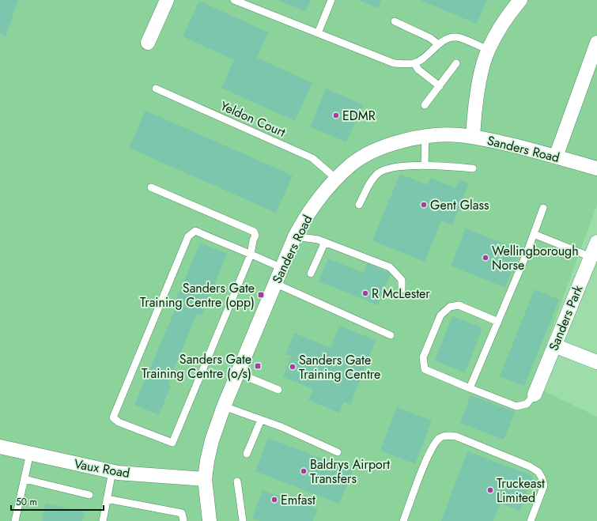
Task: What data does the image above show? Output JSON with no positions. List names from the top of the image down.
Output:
{
  "streets": {
    "street": ["Sanders Road", "Sanders Park", "Vaux Road"],
    "lane": ["Yeldon Court"]
  },
  "crossings": [
    ["Yeldon Court", "Sanders Road"],
    ["Sanders Road", "Vaux Road"]
  ],
  "places": {
    "other": [
      "EDMR",
      "Gent Glass",
      "Wellingborough Norse",
      "R McLester",
      "Sanders Gate Training Centre",
      "Baldrys Airport Transfers",
      "Truckeast Limited",
      "Emfast"
    ],
    "transit": ["Sanders Gate Training Centre (opp)", "Sanders Gate Training Centre (o/s)"]
  },
  "scale_bar": "50 m"
}
